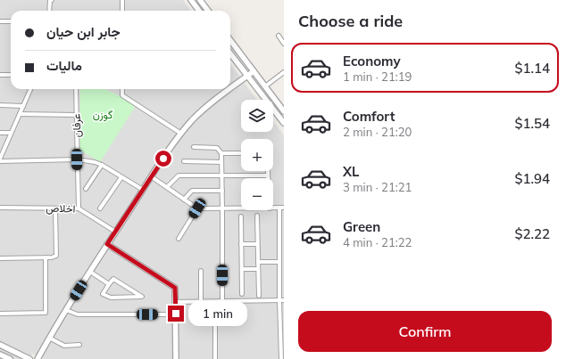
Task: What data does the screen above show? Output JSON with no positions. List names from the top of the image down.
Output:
{
  "streets": {
    "street": ["عرفان", "اخلاص"]
  },
  "crossings": [
    ["عرفان", "اخلاص"]
  ],
  "parks": ["گوزن"],
  "page": {
    "heading": "Choose a ride",
    "banner": ["جابر ابن حیان", "مالیات"],
    "list": [
      {
        "name": "Economy",
        "note": "1 min · 21:19",
        "value": "$1.14"
      },
      {
        "name": "Comfort",
        "note": "2 min · 21:20",
        "value": "$1.54"
      },
      {
        "name": "XL",
        "note": "3 min · 21:21",
        "value": "$1.94"
      },
      {
        "name": "Green",
        "note": "4 min · 21:22",
        "value": "$2.22"
      }
    ],
    "map_buttons": ["+", "−"],
    "bubble": "1 min",
    "buttons": "Confirm"
  }
}
